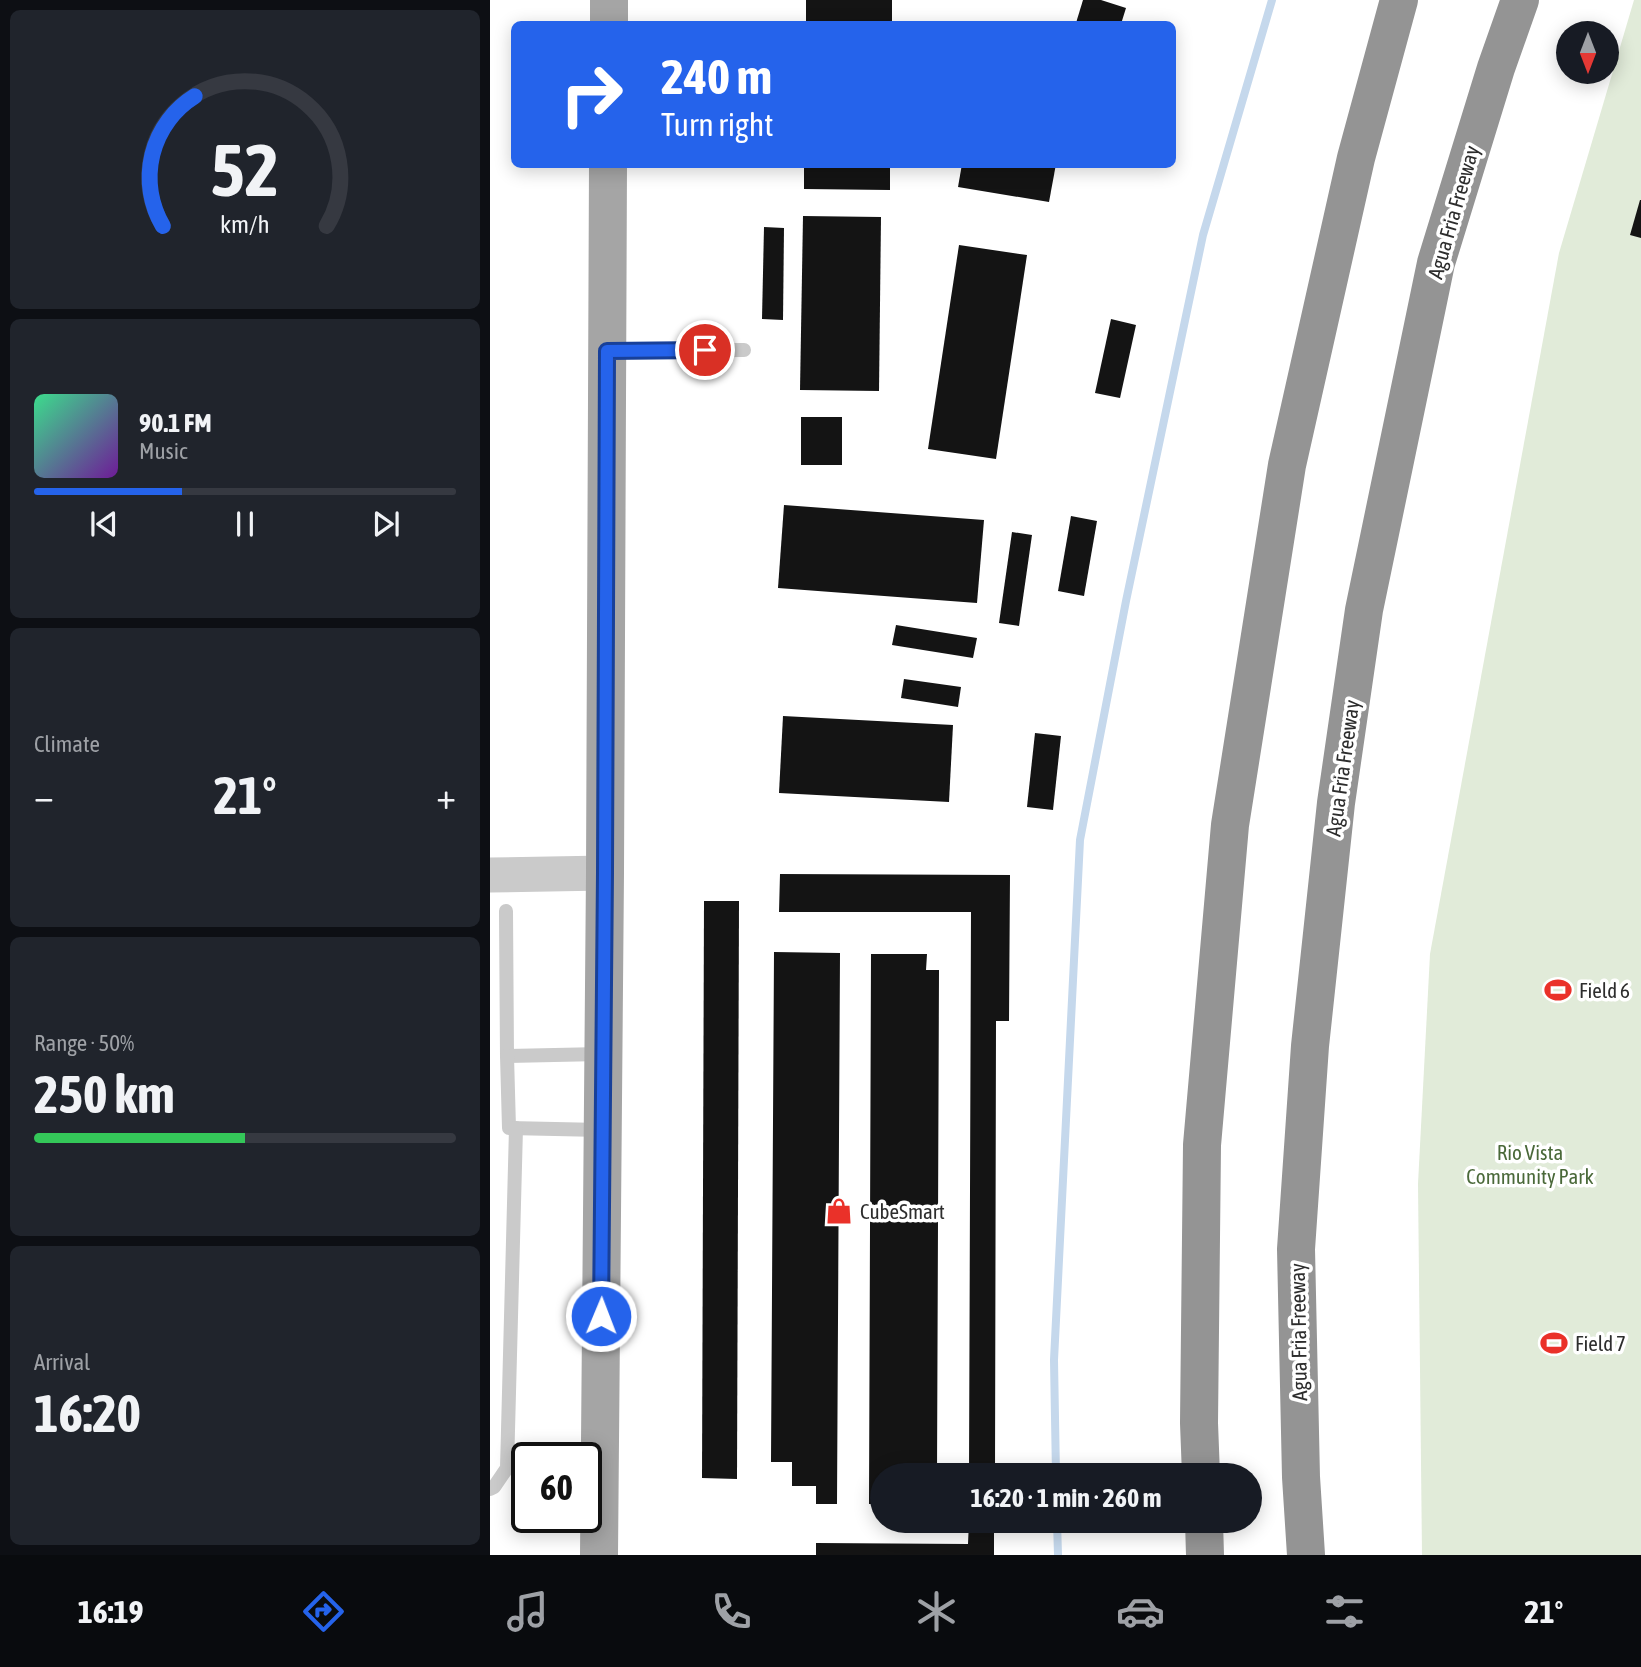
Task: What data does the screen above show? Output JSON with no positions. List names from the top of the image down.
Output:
{
  "streets": {
    "highway": ["Agua Fria Freeway"]
  },
  "parks": ["Rio Vista Community Park"],
  "places": {
    "sports": ["Field 6", "Field 7"],
    "shop": ["CubeSmart"]
  },
  "north": "bottom",
  "page": {
    "turn": ["240 m", "Turn right"],
    "song": ["90.1 FM", "Music"],
    "tile": [
      "Climate",
      ["Range · 50%", "250 km"],
      ["Arrival", "16:20"]
    ],
    "heat": ["−", "21°", "+"],
    "limit": "60",
    "trip": "16:20 · 1 min · 260 m",
    "tabs": ["16:19", "21°"],
    "gauge": ["52", "km/h"]
  }
}
